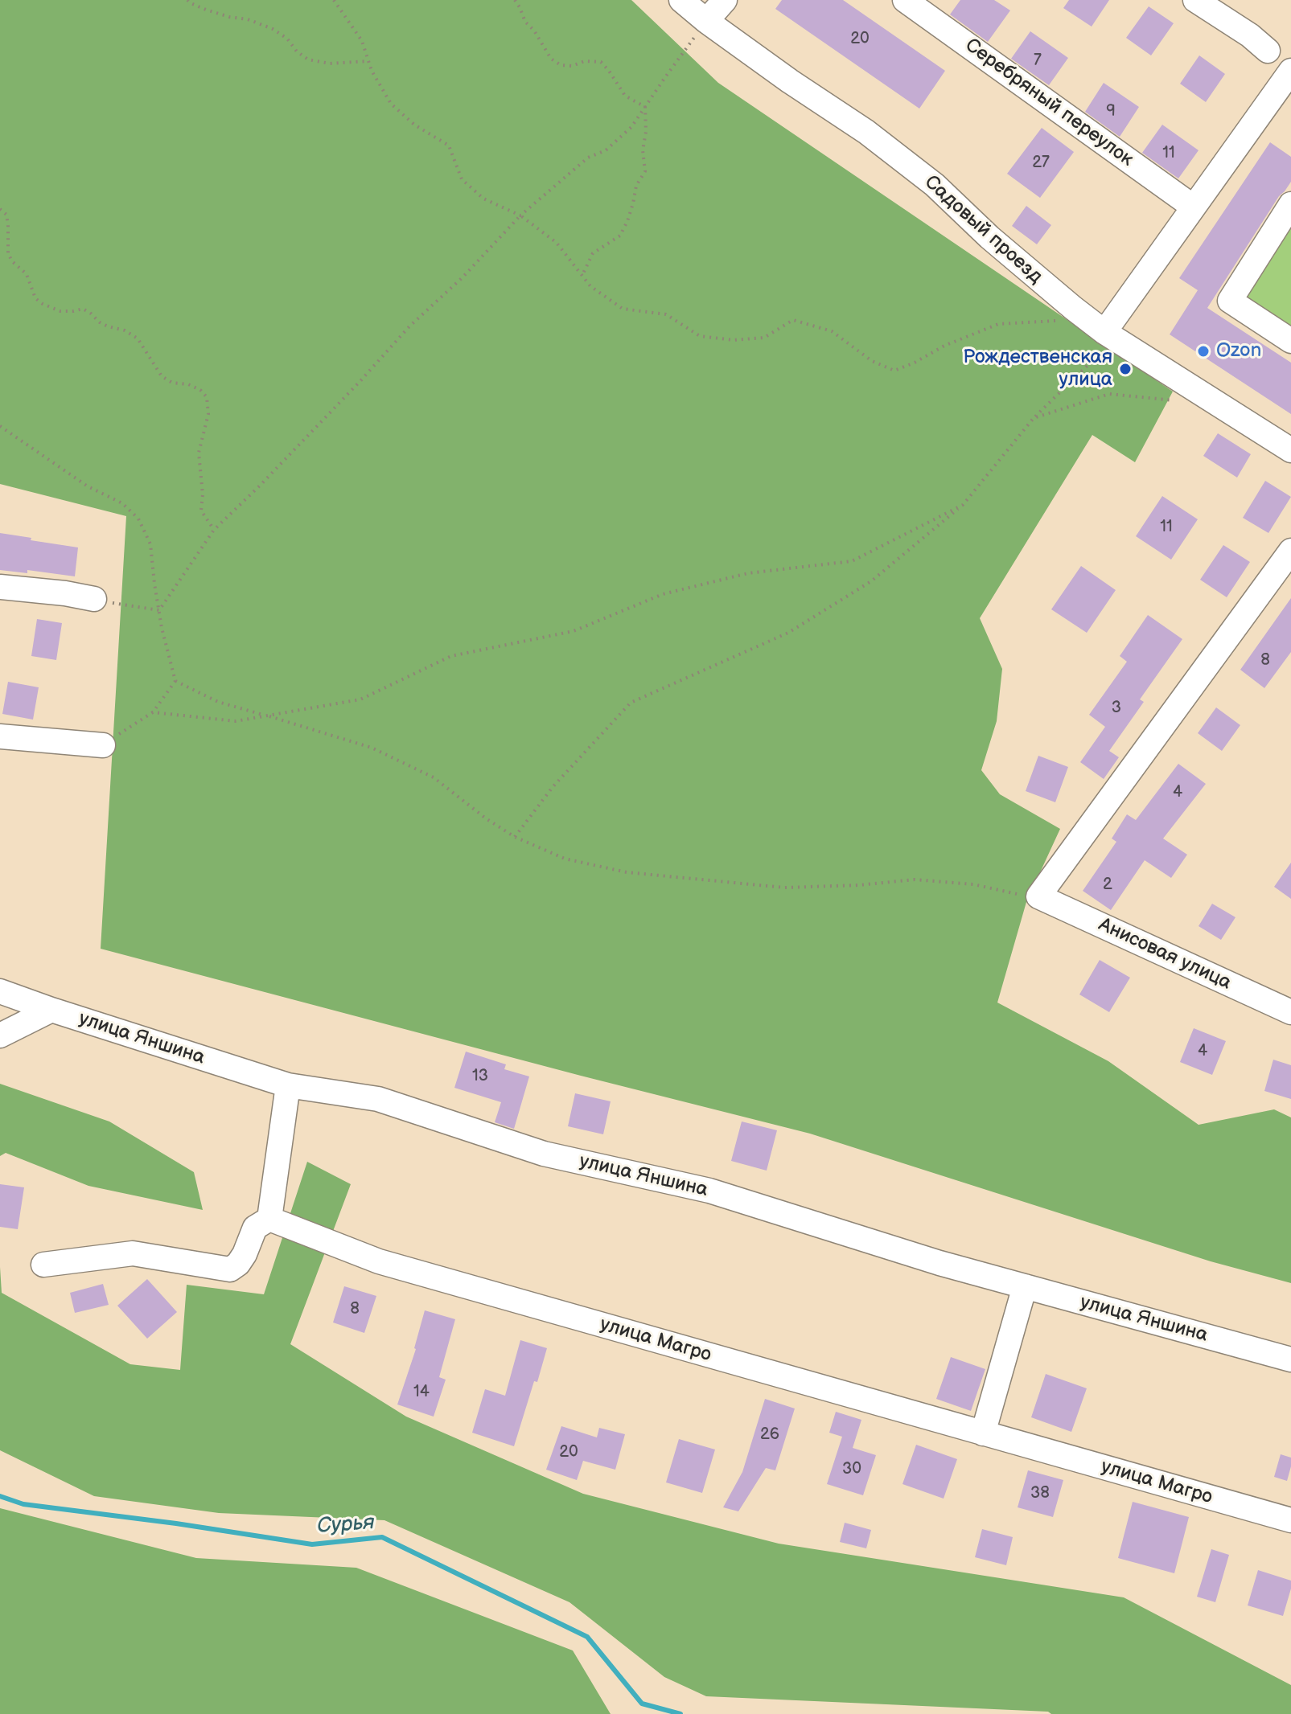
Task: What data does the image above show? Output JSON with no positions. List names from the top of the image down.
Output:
{
  "streets": {
    "street": [
      "Серебряный переулок",
      "Садовый проезд",
      "Анисовая улица",
      "улица Яншина",
      "улица Магро"
    ]
  },
  "water": ["Сурья"],
  "places": ["Ozon", "Рождественская улица"],
  "house_numbers": [
    "20",
    "7",
    "9",
    "11",
    "27",
    "11",
    "8",
    "3",
    "4",
    "2",
    "4",
    "13",
    "8",
    "14",
    "26",
    "20",
    "30",
    "38"
  ]
}
